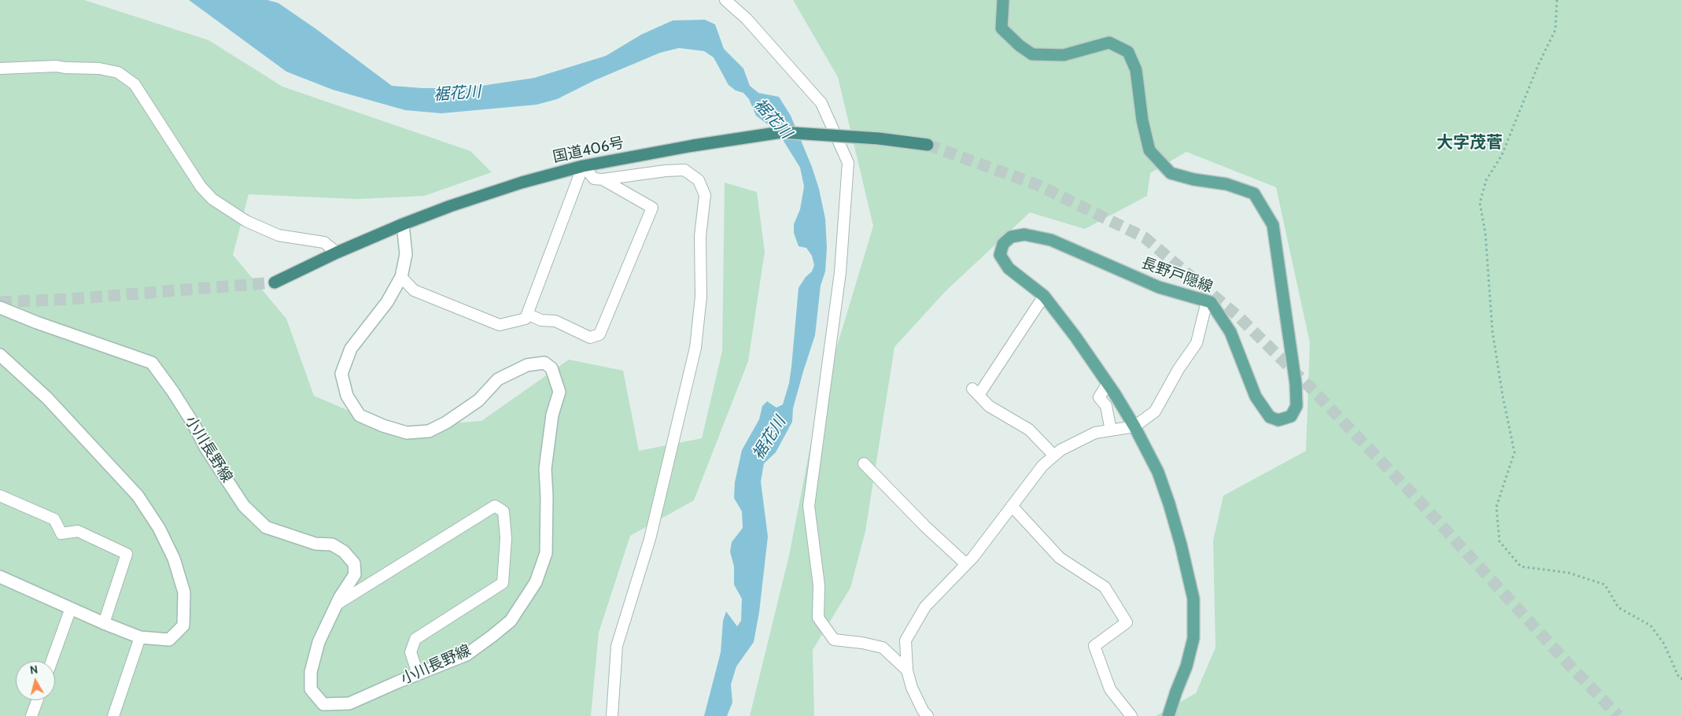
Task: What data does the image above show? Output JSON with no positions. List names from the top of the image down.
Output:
{
  "streets": {
    "highway": ["国道406号"],
    "main road": ["長野戸隠線", "小川長野線"]
  },
  "crossings": [
    ["国道406号", "小川長野線"]
  ],
  "districts": ["大字茂菅"],
  "water": ["裾花川"],
  "north": "top"
}
